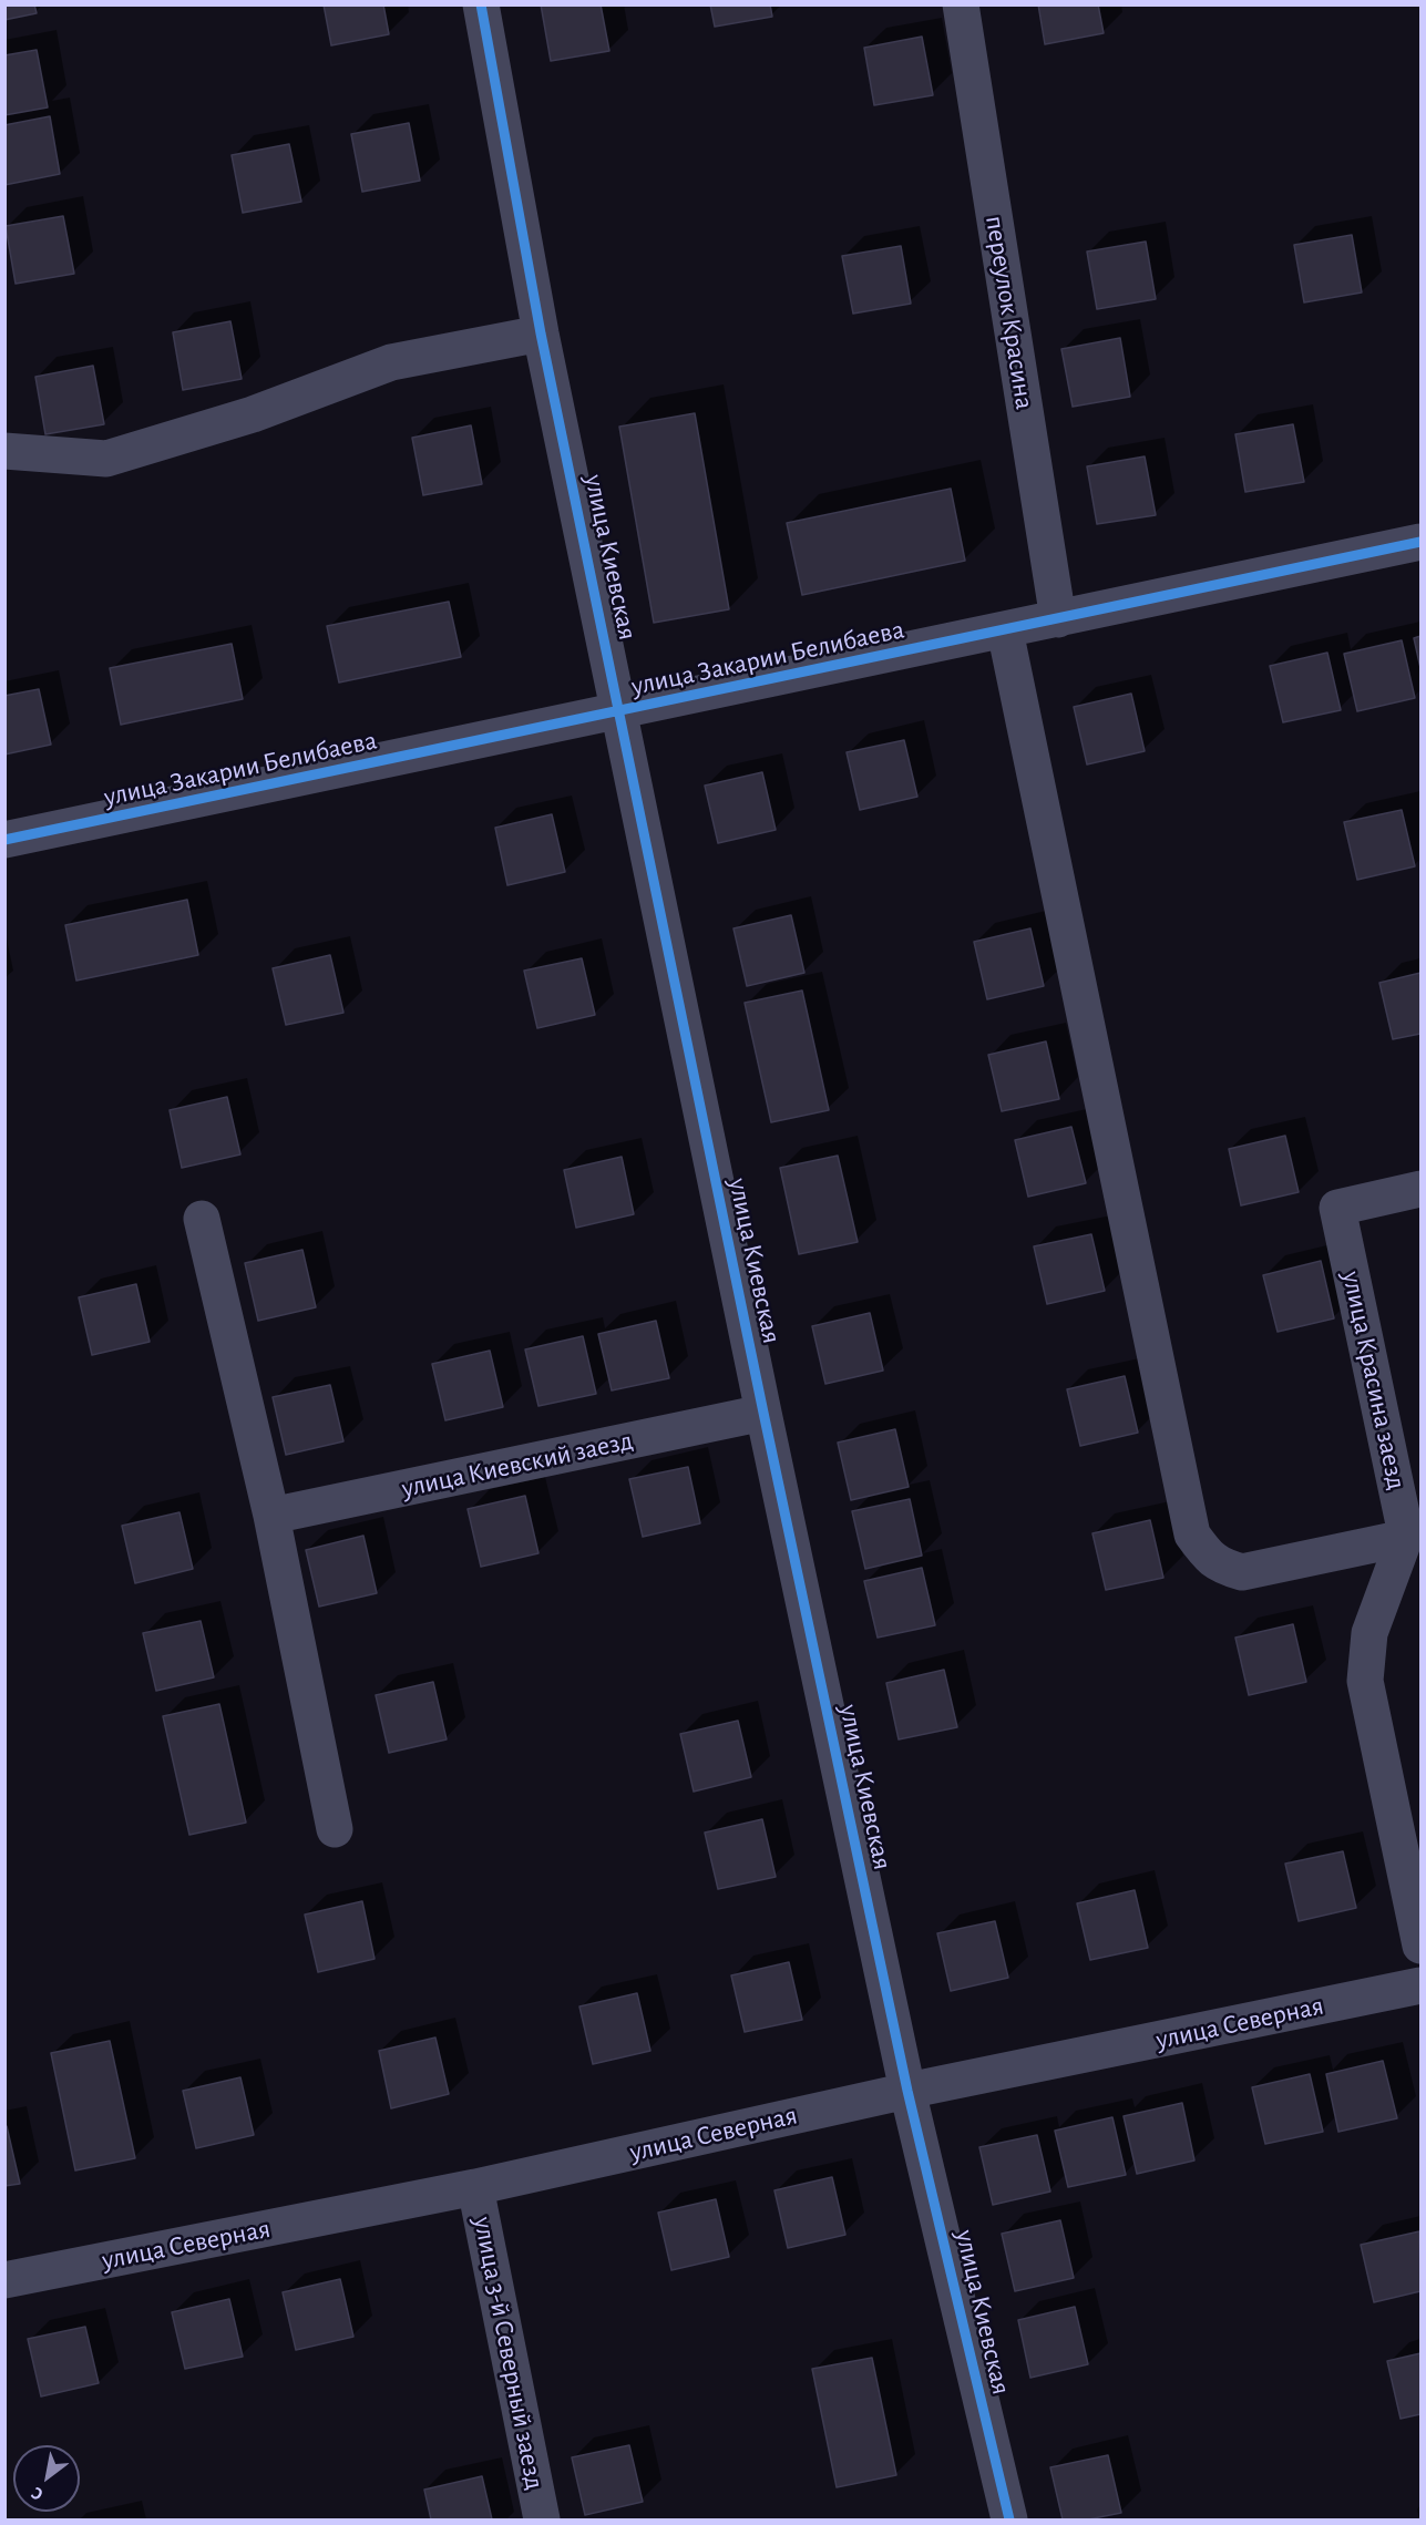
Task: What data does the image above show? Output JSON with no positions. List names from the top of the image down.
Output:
{
  "streets": {
    "street": [
      "переулок Красина",
      "улица Киевская",
      "улица Закарии Белибаева",
      "улица Красина заезд",
      "улица Киевский заезд",
      "улица Северная",
      "улица 3-й Северный заезд"
    ]
  },
  "crossings": [
    ["переулок Красина", "улица Закарии Белибаева"],
    ["улица Киевская", "улица Закарии Белибаева"],
    ["улица Киевская", "улица Киевский заезд"],
    ["улица Киевская", "улица Северная"],
    ["улица Северная", "улица 3-й Северный заезд"]
  ],
  "north": "bottom left"
}
